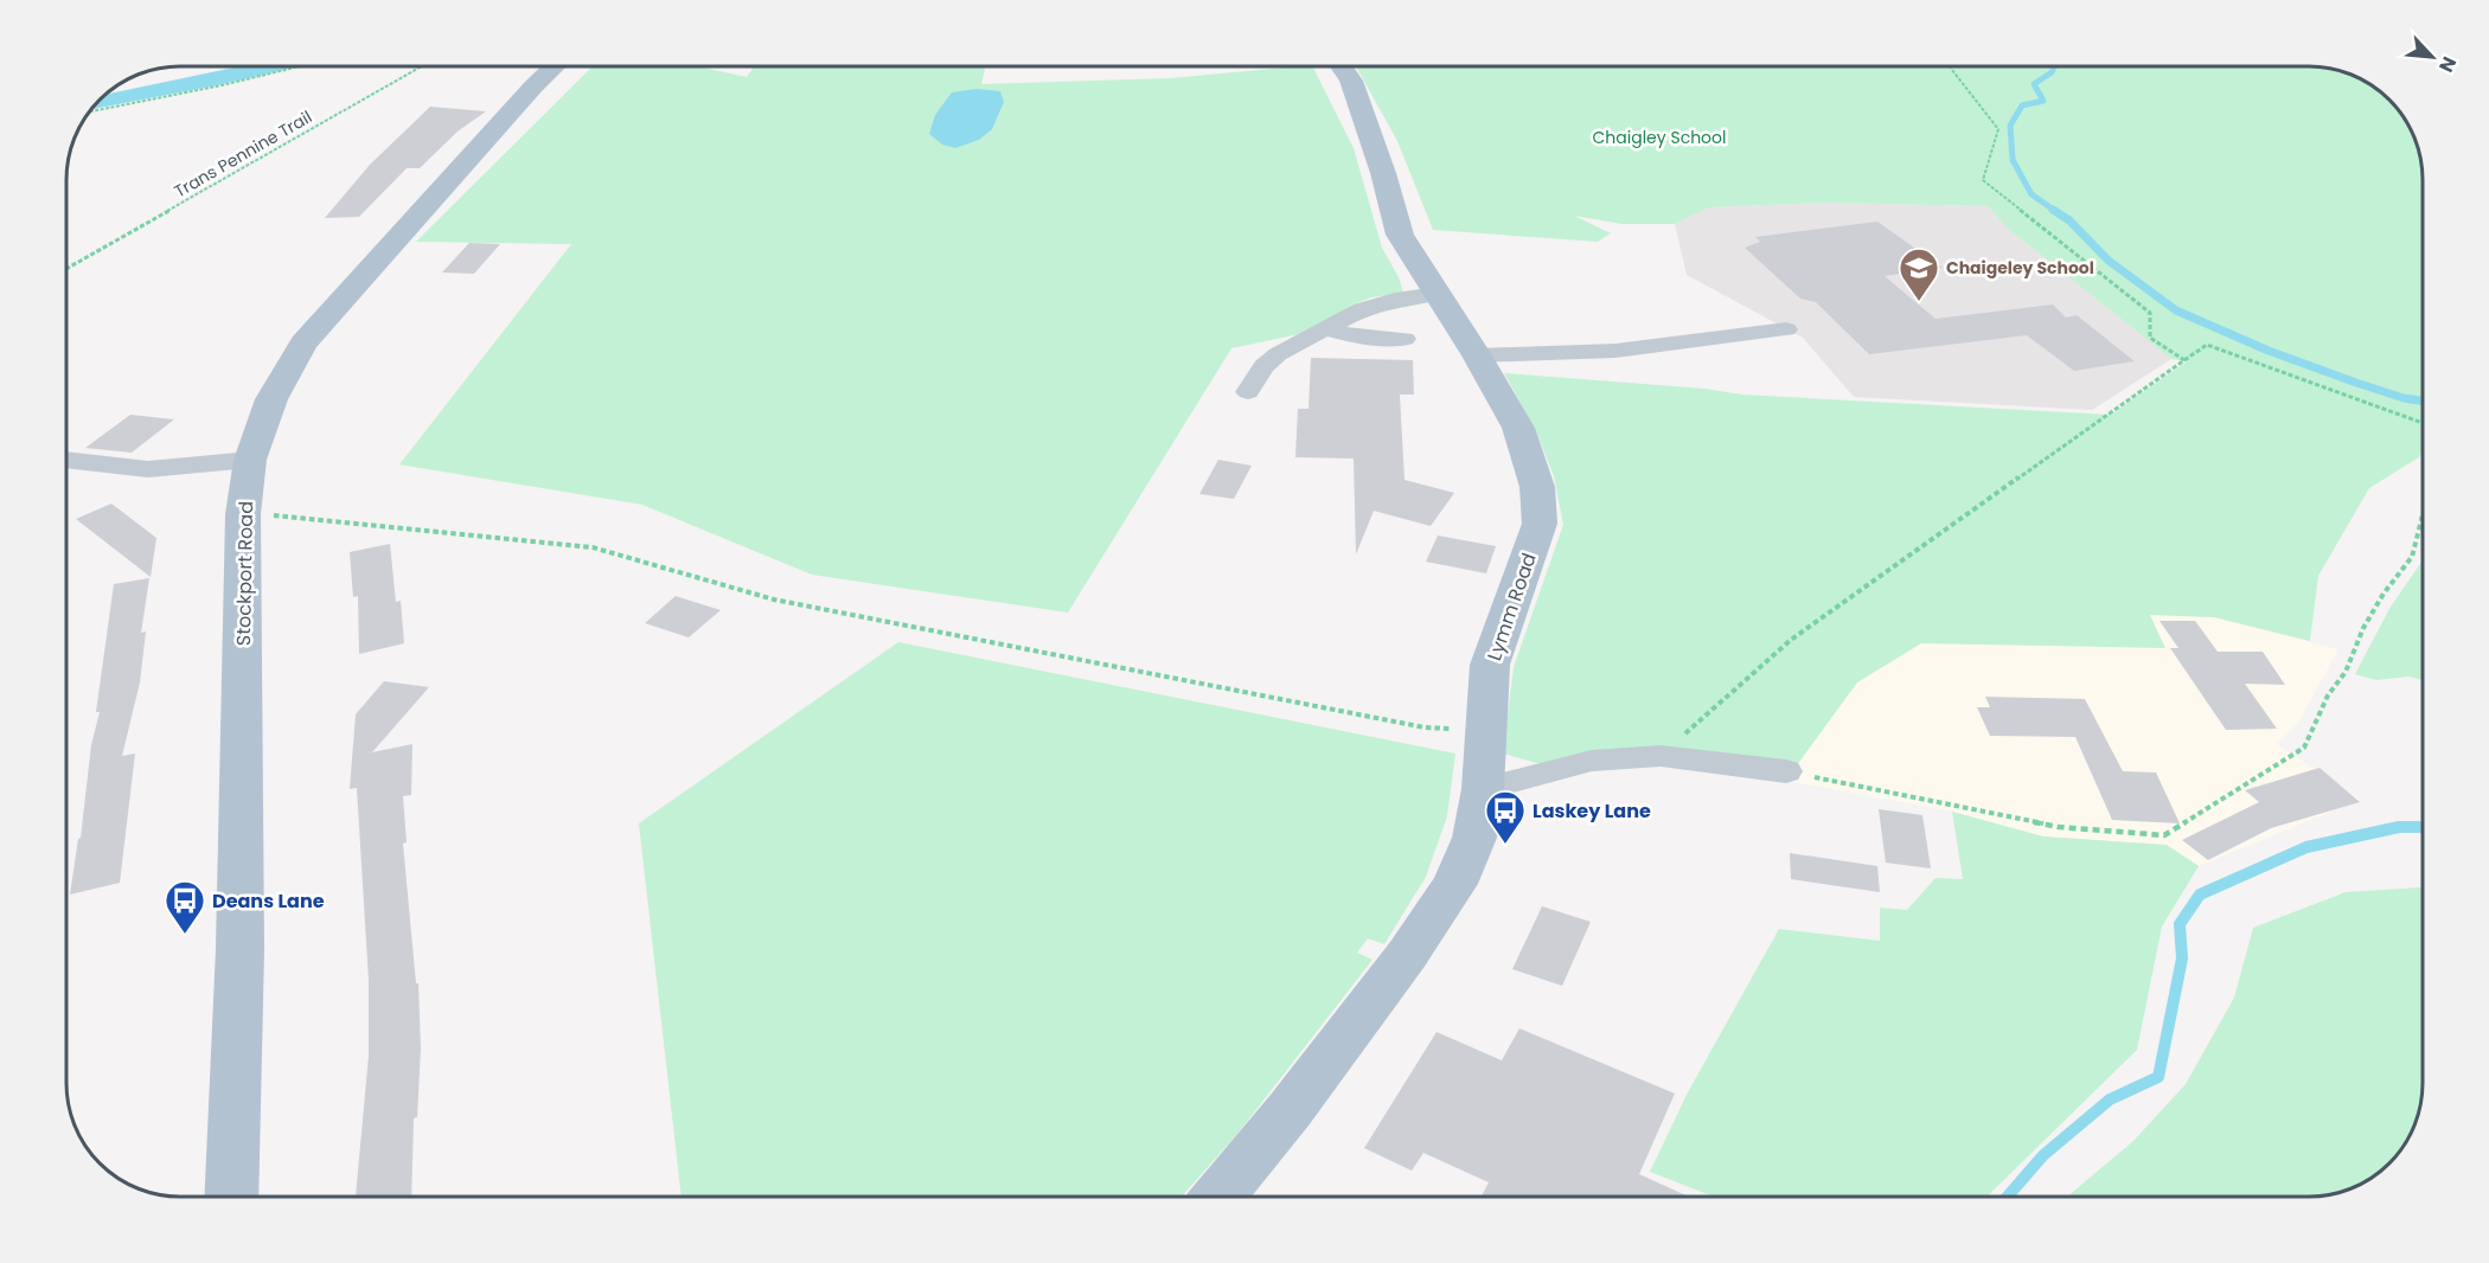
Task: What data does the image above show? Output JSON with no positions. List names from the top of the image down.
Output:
{
  "streets": {
    "main road": ["Stockport Road", "Lymm Road"],
    "path": ["Trans Pennine Trail"]
  },
  "parks": ["Chaigley School"],
  "places": {
    "school or university": ["Chaigeley School"],
    "bus stop": ["Laskey Lane", "Deans Lane"]
  },
  "north": "bottom right"
}
